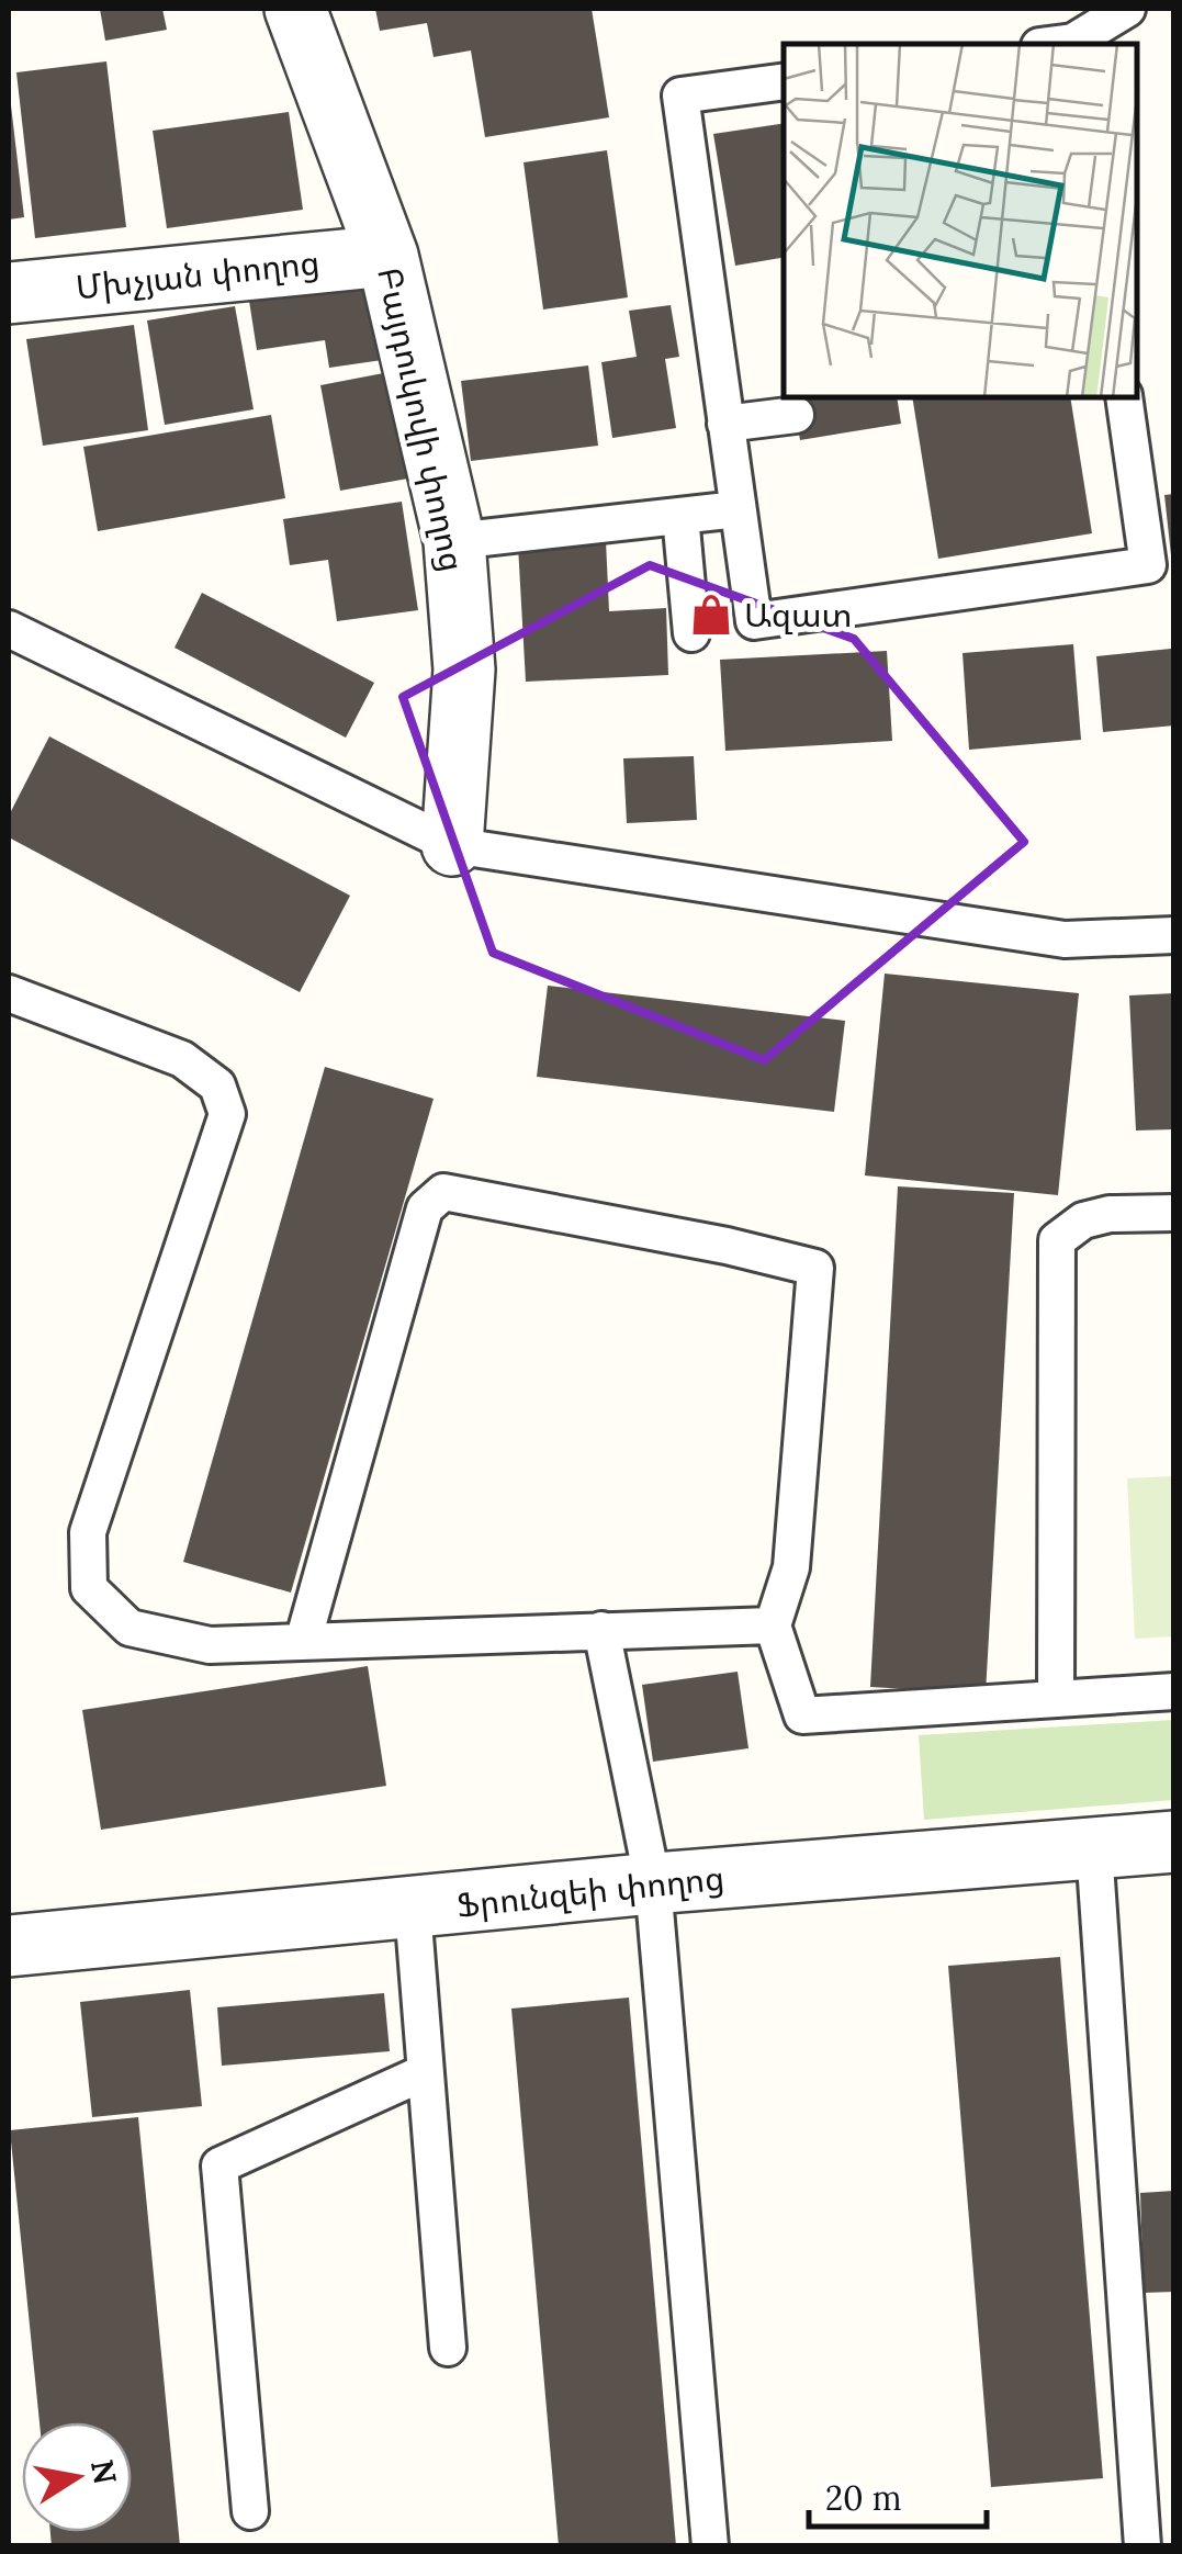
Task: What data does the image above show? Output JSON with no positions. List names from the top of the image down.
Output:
{
  "streets": {
    "street": ["Մխչյան փողոց", "Բայդուկովի փողոց", "Ֆրունզեի փողոց"]
  },
  "crossings": [
    ["Մխչյան փողոց", "Բայդուկովի փողոց"]
  ],
  "places": {
    "shop": ["Ազատ"]
  },
  "scale_bar": "20 m",
  "north": "right"
}
